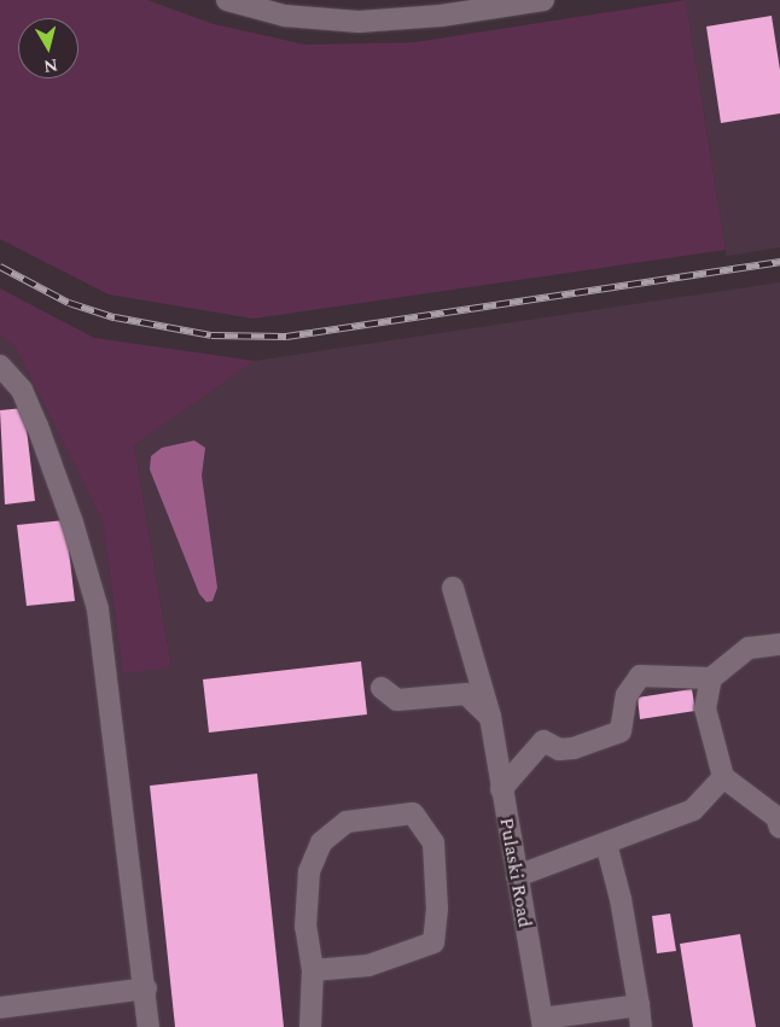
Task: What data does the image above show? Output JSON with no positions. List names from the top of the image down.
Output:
{
  "streets": {
    "street": ["Pulaski Road"]
  },
  "north": "bottom"
}
